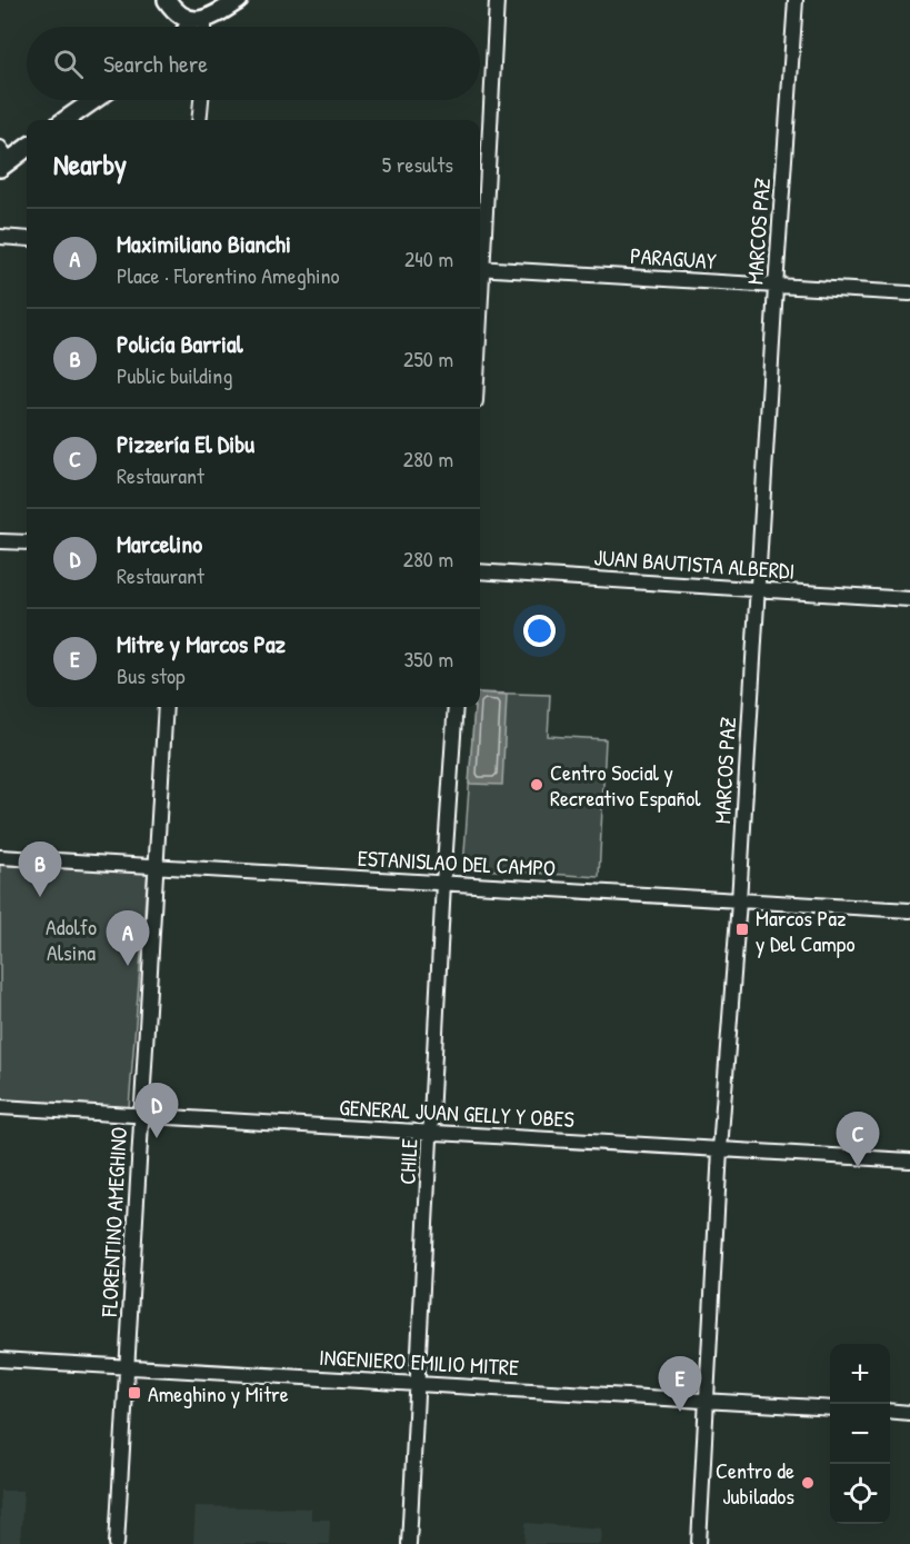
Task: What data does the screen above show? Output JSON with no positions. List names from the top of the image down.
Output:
{
  "streets": {
    "street": [
      "MARCOS PAZ",
      "PARAGUAY",
      "JUAN BAUTISTA ALBERDI",
      "ESTANISLAO DEL CAMPO",
      "GENERAL JUAN GELLY Y OBES",
      "CHILE",
      "FLORENTINO AMEGHINO",
      "INGENIERO EMILIO MITRE"
    ]
  },
  "crossings": [
    ["MARCOS PAZ", "PARAGUAY"],
    ["MARCOS PAZ", "JUAN BAUTISTA ALBERDI"],
    ["MARCOS PAZ", "ESTANISLAO DEL CAMPO"],
    ["MARCOS PAZ", "GENERAL JUAN GELLY Y OBES"],
    ["MARCOS PAZ", "INGENIERO EMILIO MITRE"],
    ["ESTANISLAO DEL CAMPO", "CHILE"],
    ["ESTANISLAO DEL CAMPO", "FLORENTINO AMEGHINO"],
    ["GENERAL JUAN GELLY Y OBES", "CHILE"],
    ["GENERAL JUAN GELLY Y OBES", "FLORENTINO AMEGHINO"],
    ["CHILE", "INGENIERO EMILIO MITRE"],
    ["FLORENTINO AMEGHINO", "INGENIERO EMILIO MITRE"]
  ],
  "parks": ["Adolfo Alsina"],
  "places": {
    "other": ["Centro Social y Recreativo Español", "Centro de Jubilados"],
    "transit": ["Marcos Paz y Del Campo", "Ameghino y Mitre"]
  },
  "page": {
    "search": "Search here",
    "heading": ["Nearby", "5 results"],
    "list": [
      {
        "mark": "A",
        "name": "Maximiliano Bianchi",
        "note": "Place · Florentino Ameghino",
        "value": "240 m"
      },
      {
        "mark": "B",
        "name": "Policía Barrial",
        "note": "Public building",
        "value": "250 m"
      },
      {
        "mark": "C",
        "name": "Pizzería El Dibu",
        "note": "Restaurant",
        "value": "280 m"
      },
      {
        "mark": "D",
        "name": "Marcelino",
        "note": "Restaurant",
        "value": "280 m"
      },
      {
        "mark": "E",
        "name": "Mitre y Marcos Paz",
        "note": "Bus stop",
        "value": "350 m"
      }
    ],
    "pins": [
      "B",
      "A",
      "D",
      "C",
      "E"
    ],
    "map_buttons": ["+", "−"]
  }
}
